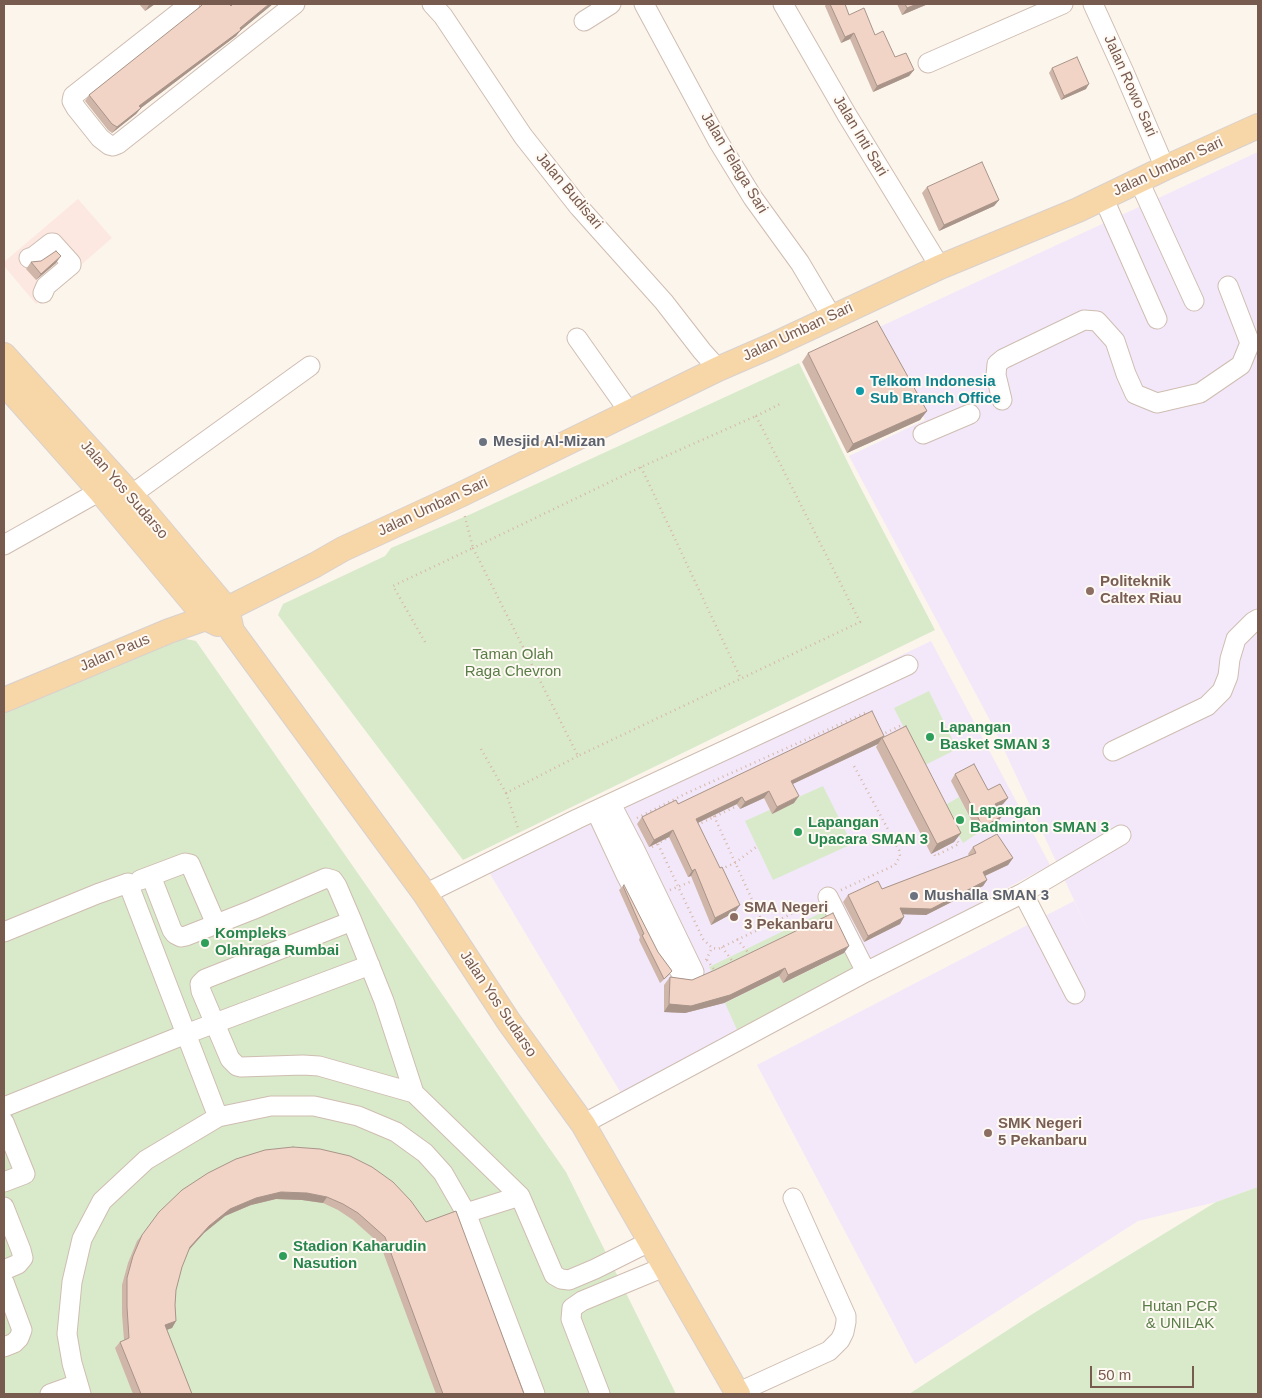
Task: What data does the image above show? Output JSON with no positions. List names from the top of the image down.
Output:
{
  "streets": {
    "main road": ["Jalan Umban Sari", "Jalan Yos Sudarso", "Jalan Paus"],
    "street": [
      "Jalan Rowo Sari",
      "Jalan Inti Sari",
      "Jalan Telaga Sari",
      "Jalan Budisari"
    ]
  },
  "crossings": [
    ["Jalan Rowo Sari", "Jalan Umban Sari"],
    ["Jalan Inti Sari", "Jalan Umban Sari"],
    ["Jalan Telaga Sari", "Jalan Umban Sari"],
    ["Jalan Umban Sari", "Jalan Budisari"],
    ["Jalan Umban Sari", "Jalan Yos Sudarso"],
    ["Jalan Umban Sari", "Jalan Paus"],
    ["Jalan Yos Sudarso", "Jalan Paus"]
  ],
  "parks": ["Taman Olah Raga Chevron", "Hutan PCR & UNILAK"],
  "places": [
    "Telkom Indonesia Sub Branch Office",
    "Mesjid Al-Mizan",
    "Politeknik Caltex Riau",
    "Lapangan Basket SMAN 3",
    "Lapangan Badminton SMAN 3",
    "Lapangan Upacara SMAN 3",
    "Mushalla SMAN 3",
    "SMA Negeri 3 Pekanbaru",
    "Kompleks Olahraga Rumbai",
    "SMK Negeri 5 Pekanbaru",
    "Stadion Kaharudin Nasution"
  ],
  "scale_bar": "50 m"
}
